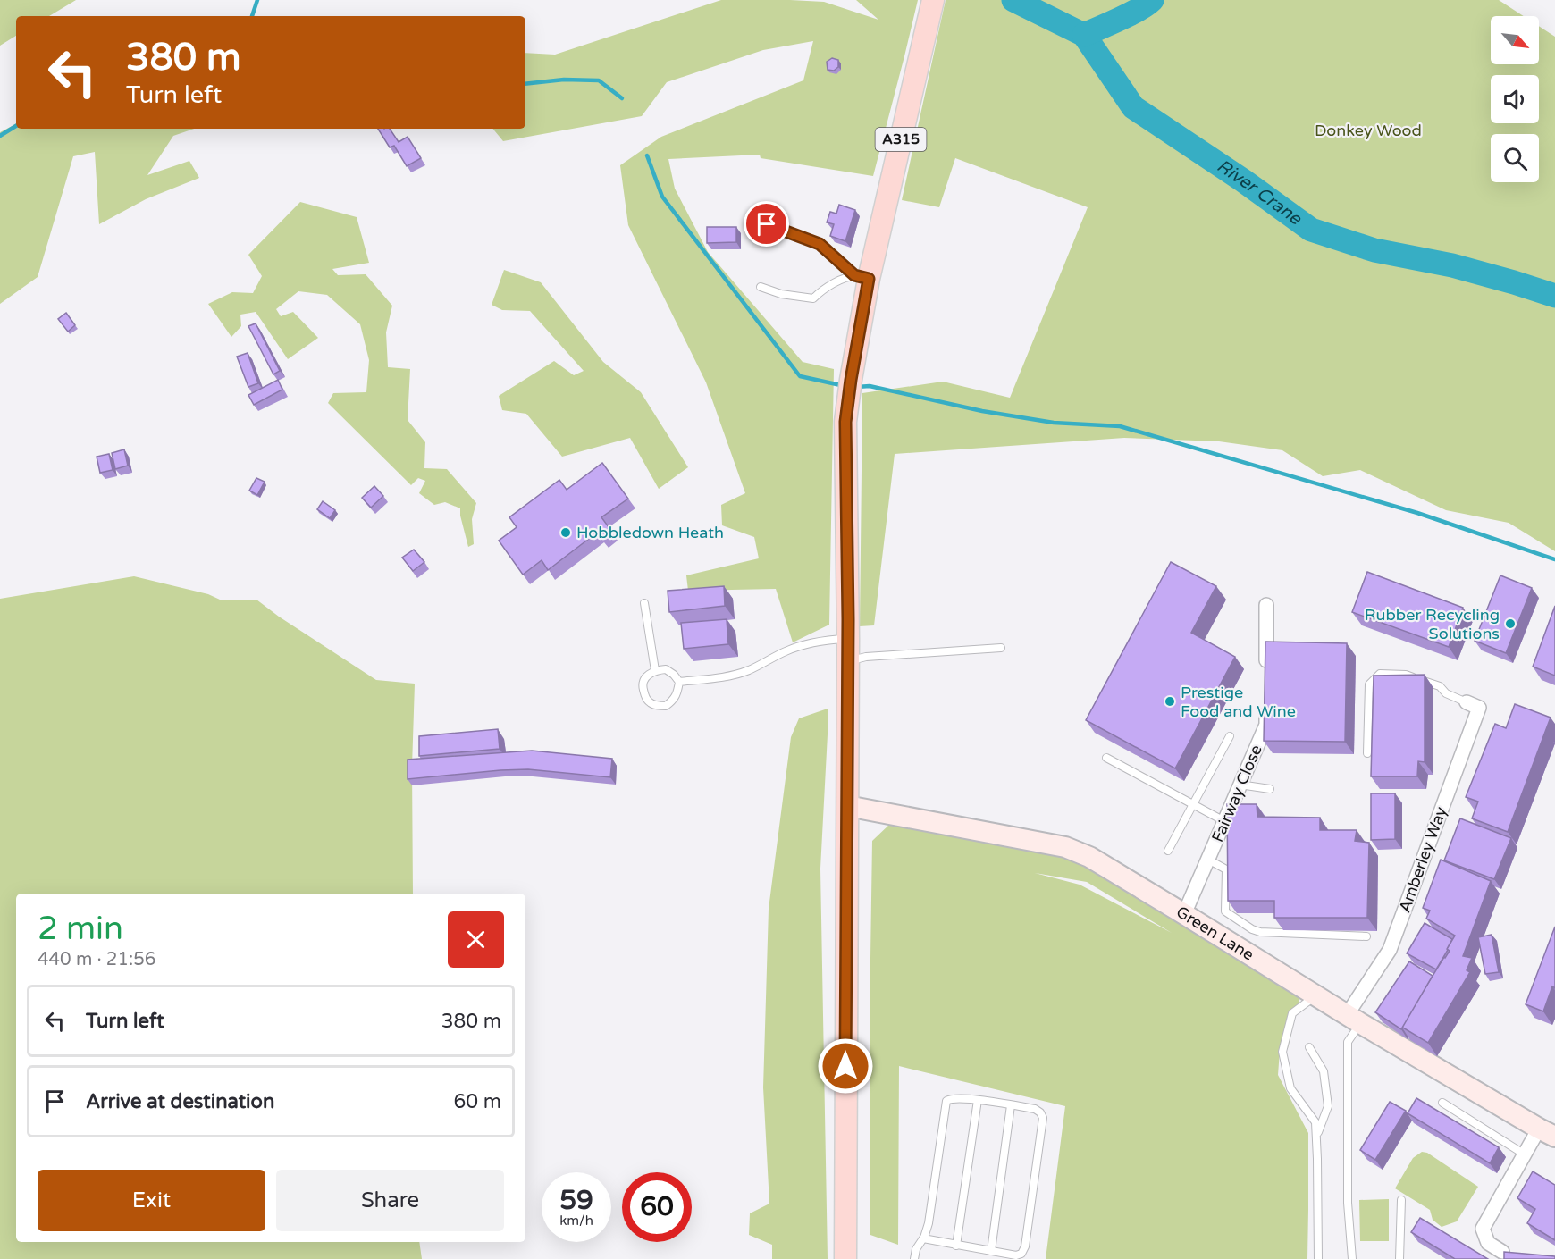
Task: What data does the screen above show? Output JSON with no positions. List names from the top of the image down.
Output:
{
  "streets": {
    "main road": ["A315"],
    "street": ["Fairway Close", "Amberley Way", "Green Lane"]
  },
  "crossings": [
    ["A315", "Green Lane"],
    ["Fairway Close", "Green Lane"],
    ["Amberley Way", "Green Lane"]
  ],
  "water": ["River Crane"],
  "parks": ["Donkey Wood"],
  "places": ["Hobbledown Heath", "Rubber Recycling Solutions", "Prestige Food and Wine"],
  "north": "bottom right",
  "page": {
    "turn": ["380 m", "Turn left"],
    "heading": ["2 min", "440 m · 21:56"],
    "list": [
      {
        "name": "Turn left",
        "value": "380 m"
      },
      {
        "name": "Arrive at destination",
        "value": "60 m"
      }
    ],
    "buttons": ["Exit", "Share"],
    "speed": "59 km/h",
    "limit": "60"
  }
}
